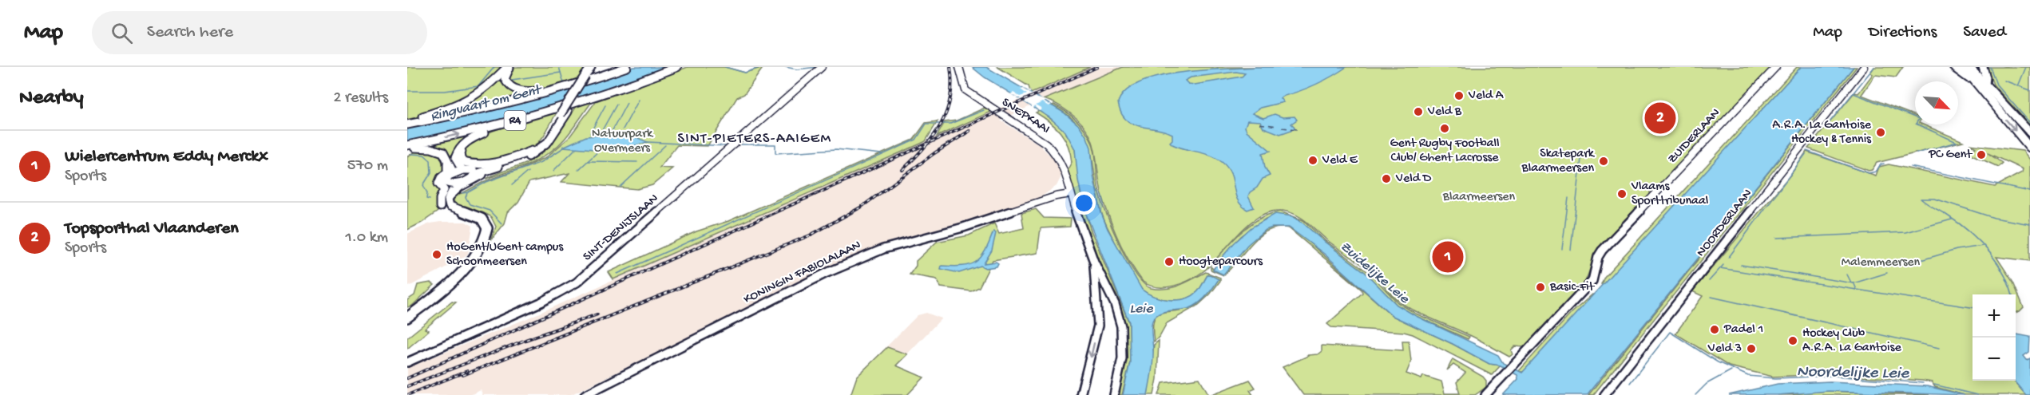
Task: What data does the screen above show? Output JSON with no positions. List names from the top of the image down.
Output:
{
  "streets": {
    "main road": ["R4"],
    "street": [
      "SNEPKAAI",
      "ZUIDERLAAN",
      "NOORDERLAAN",
      "SINT-DENIJSLAAN",
      "KONINGIN FABIOLALAAN"
    ]
  },
  "crossings": [
    ["SNEPKAAI", "KONINGIN FABIOLALAAN"]
  ],
  "districts": ["SINT-PIETERS-AAIGEM"],
  "water": [
    "Ringvaart om Gent",
    "Zuidelijke Leie",
    "Leie",
    "Noordelijke Leie"
  ],
  "parks": ["Natuurpark Overmeers", "Blaarmeersen", "Malemmeersen"],
  "places": [
    "Veld A",
    "Veld B",
    "Gent Rugby Football Club/ Ghent Lacrosse",
    "A.R.A. La Gantoise Hockey & Tennis",
    "PC Gent",
    "Veld E",
    "Skatepark Blaarmeersen",
    "Veld D",
    "Vlaams Sporttribunaal",
    "HoGent/UGent campus Schoonmeersen",
    "Hoogteparcours",
    "Basic-Fit",
    "Padel 1",
    "Hockey Club A.R.A. La Gantoise",
    "Veld 3"
  ],
  "north": "bottom right",
  "page": {
    "header": "Map",
    "search": "Search here",
    "nav": ["Map", "Directions", "Saved"],
    "heading": ["Nearby", "2 results"],
    "pins": ["2", "1"],
    "list": [
      {
        "mark": "1",
        "name": "Wielercentrum Eddy Merckx",
        "note": "Sports",
        "value": "570 m"
      },
      {
        "mark": "2",
        "name": "Topsporthal Vlaanderen",
        "note": "Sports",
        "value": "1.0 km"
      }
    ],
    "map_buttons": ["+", "−"]
  }
}
